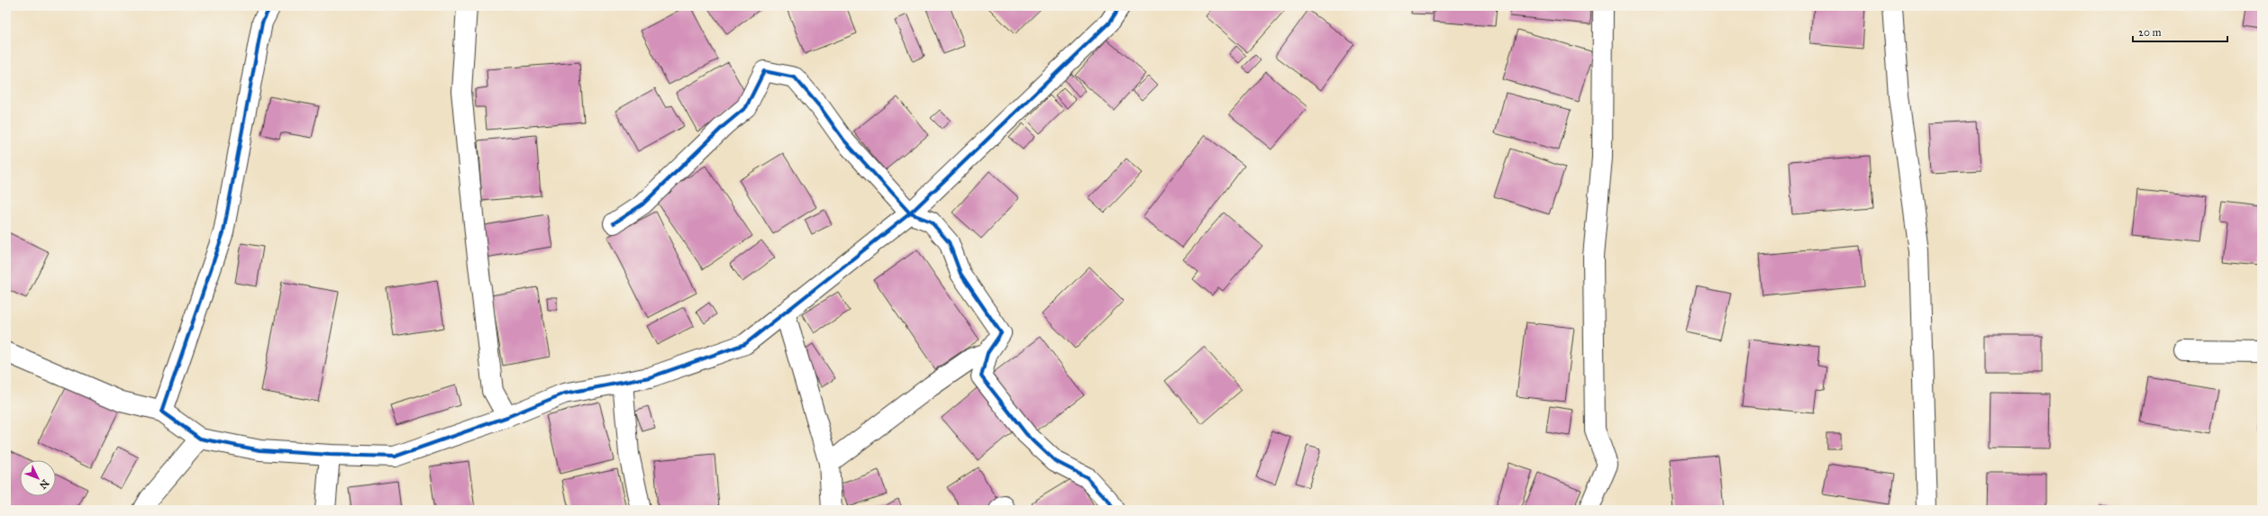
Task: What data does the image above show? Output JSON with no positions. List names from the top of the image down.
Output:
{
  "scale_bar": "20 m",
  "north": "bottom right"
}
